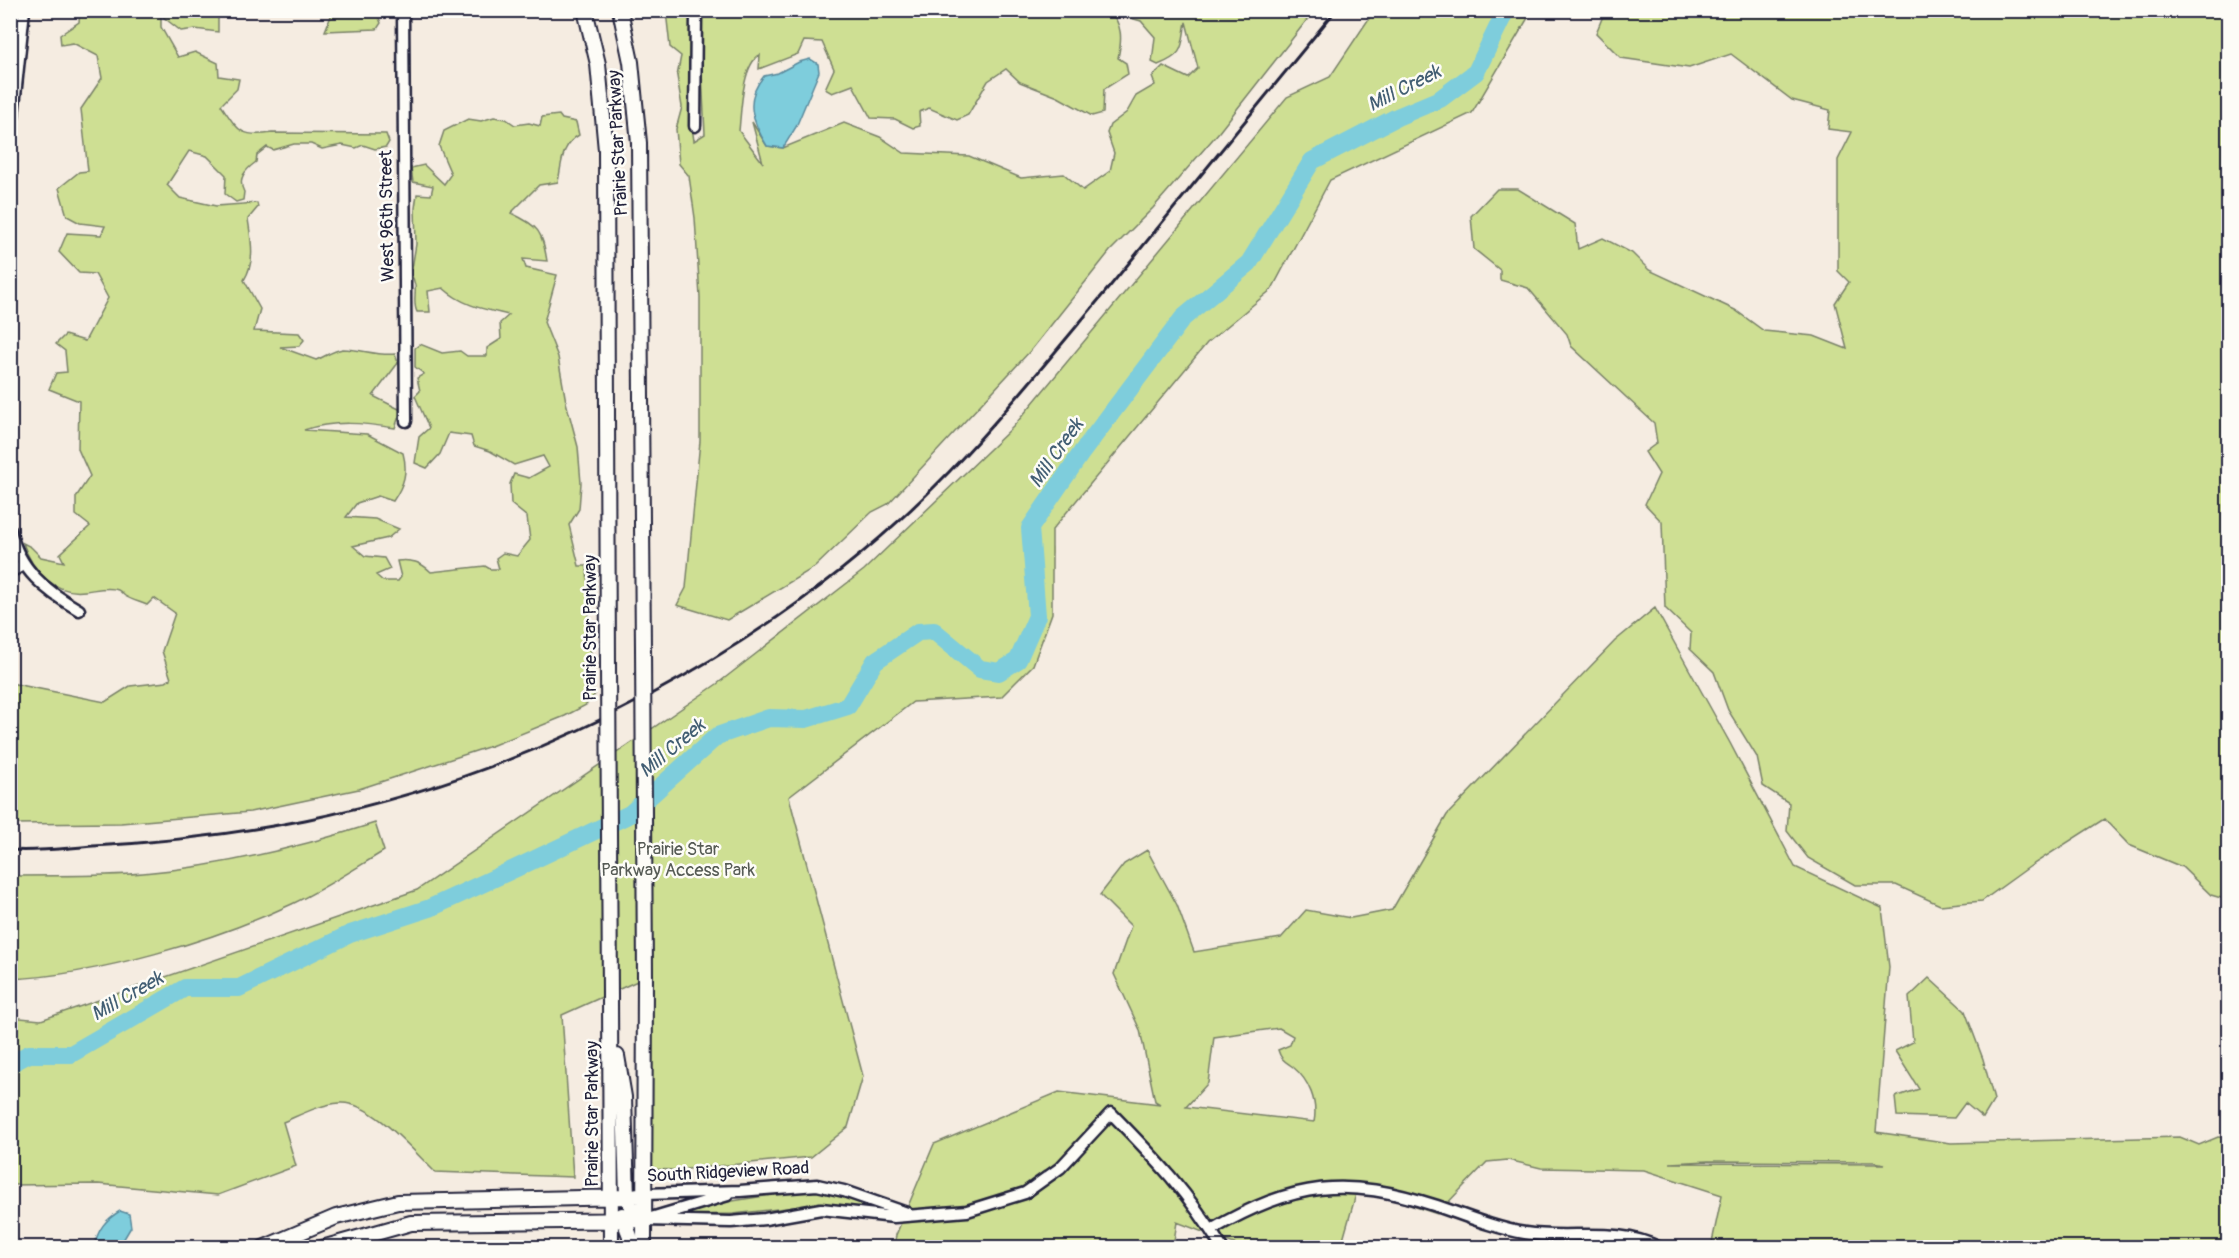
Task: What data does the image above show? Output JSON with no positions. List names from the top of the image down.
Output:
{
  "streets": {
    "main road": ["Prairie Star Parkway", "South Ridgeview Road"],
    "street": ["West 96th Street"]
  },
  "crossings": [
    ["Prairie Star Parkway", "South Ridgeview Road"]
  ],
  "water": ["Mill Creek"],
  "parks": ["Prairie Star Parkway Access Park"]
}
